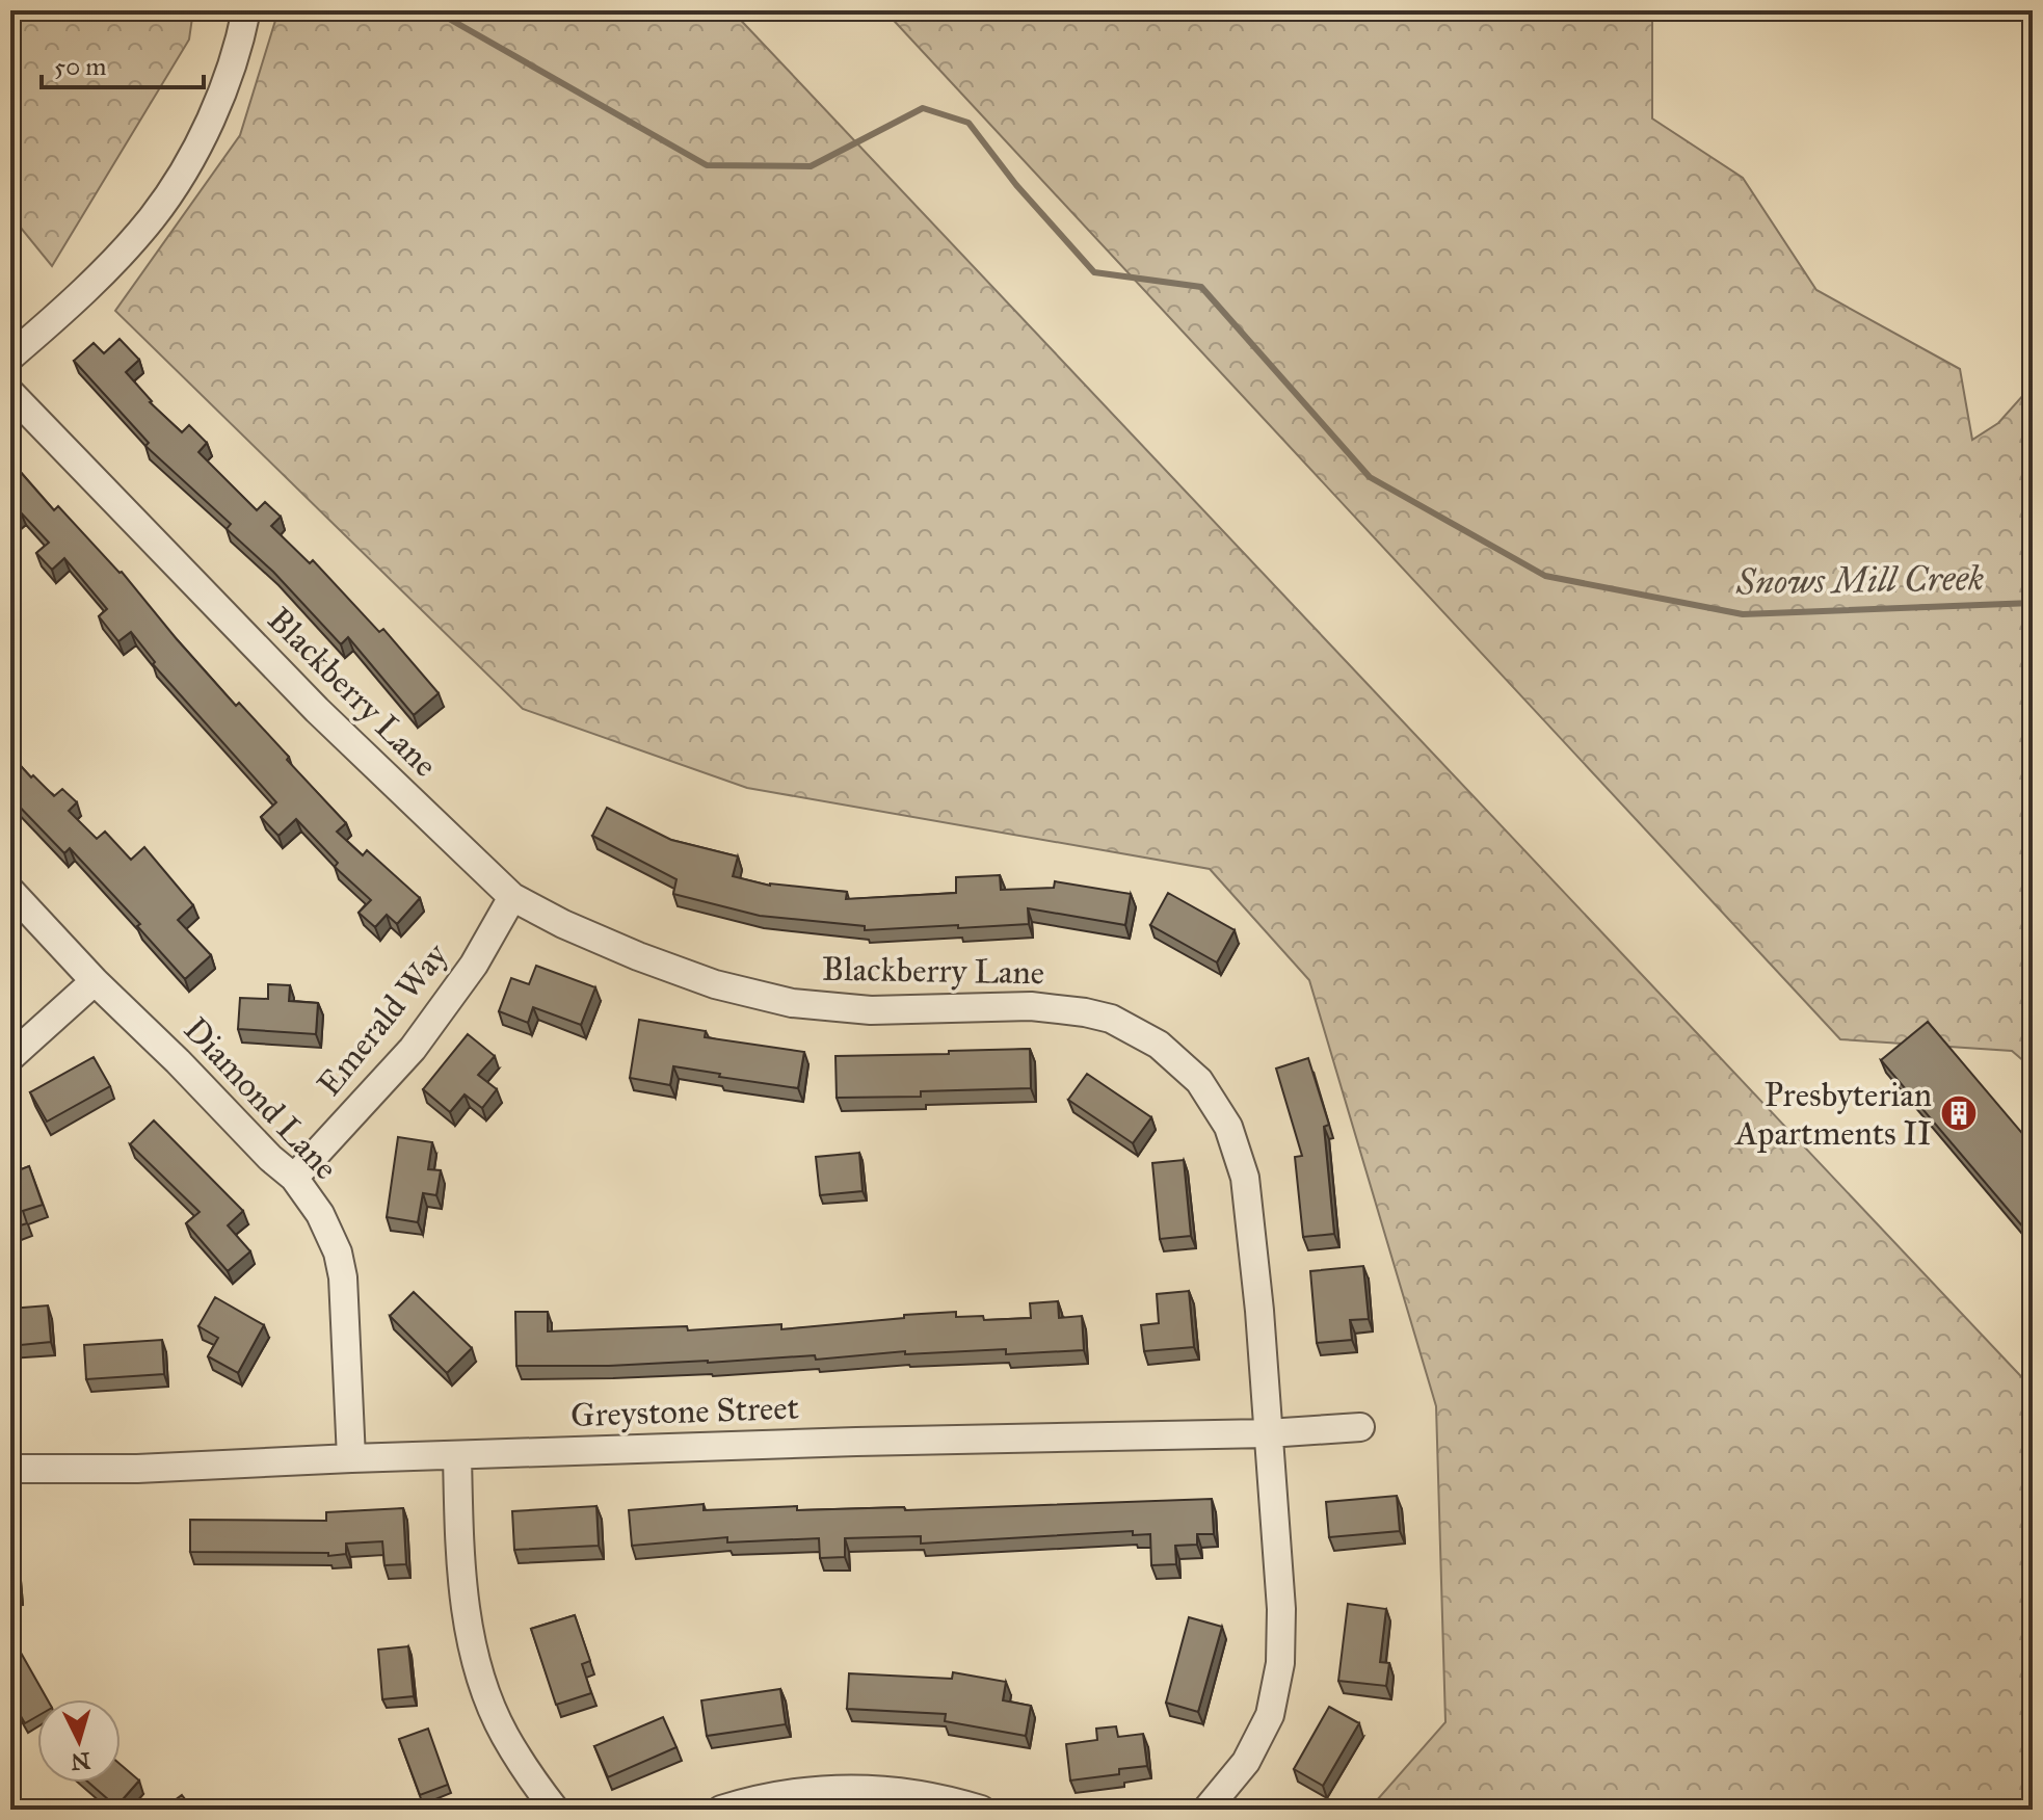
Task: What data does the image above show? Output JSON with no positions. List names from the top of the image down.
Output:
{
  "streets": {
    "street": [
      "Blackberry Lane",
      "Emerald Way",
      "Diamond Lane",
      "Greystone Street"
    ]
  },
  "crossings": [
    ["Blackberry Lane", "Emerald Way"],
    ["Blackberry Lane", "Greystone Street"],
    ["Emerald Way", "Diamond Lane"],
    ["Diamond Lane", "Greystone Street"]
  ],
  "water": ["Snows Mill Creek"],
  "places": {
    "building": ["Presbyterian Apartments II"]
  },
  "scale_bar": "50 m",
  "north": "bottom"
}
